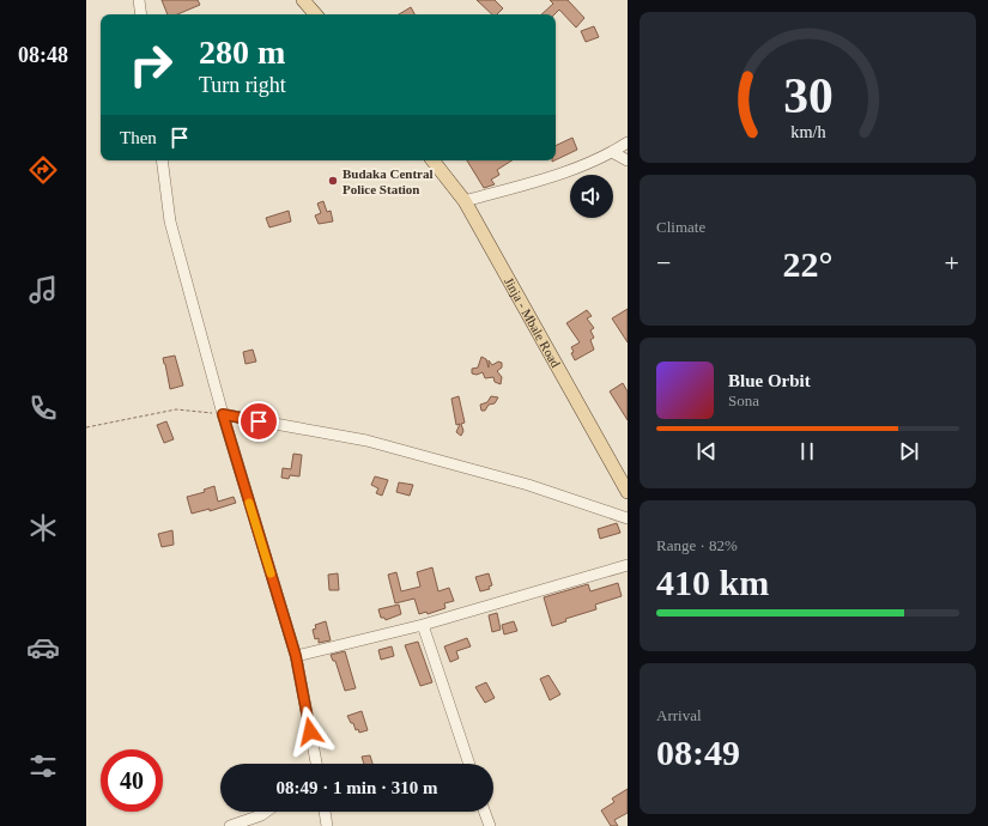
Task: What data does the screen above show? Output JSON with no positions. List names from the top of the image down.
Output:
{
  "streets": {
    "main road": ["Jinja - Mbale Road"]
  },
  "places": ["Budaka Central Police Station"],
  "page": {
    "tabs": "08:48",
    "turn": ["280 m", "Turn right"],
    "then": "Then",
    "tile": [
      "Climate",
      ["Range · 82%", "410 km"],
      ["Arrival", "08:49"]
    ],
    "heat": ["−", "22°", "+"],
    "song": ["Blue Orbit", "Sona"],
    "limit": "40",
    "trip": "08:49 · 1 min · 310 m",
    "gauge": ["30", "km/h"]
  }
}
